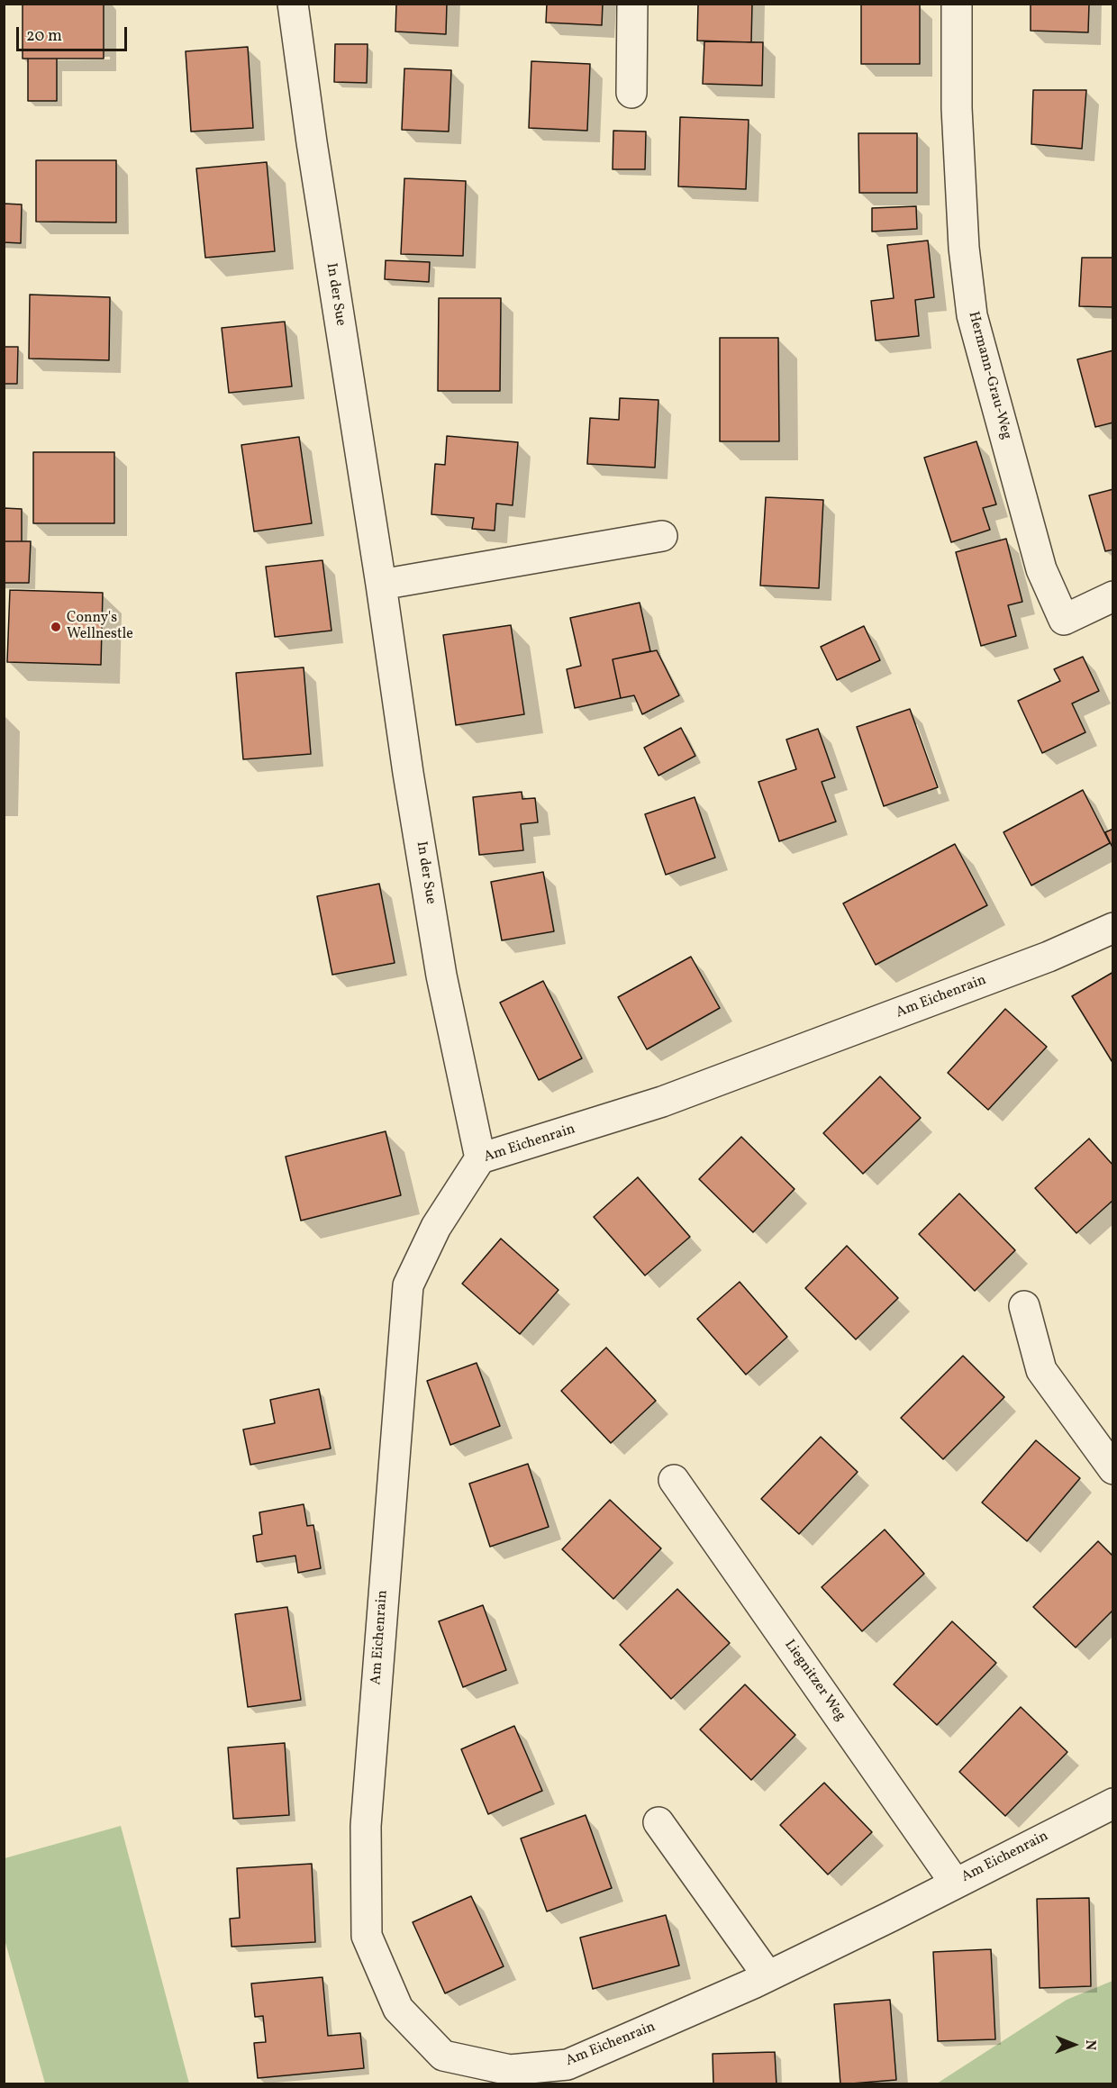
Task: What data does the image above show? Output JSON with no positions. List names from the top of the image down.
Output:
{
  "streets": {
    "street": [
      "In der Sue",
      "Hermann-Grau-Weg",
      "Am Eichenrain",
      "Liegnitzer Weg"
    ]
  },
  "crossings": [
    ["In der Sue", "Am Eichenrain"],
    ["Am Eichenrain", "Liegnitzer Weg"]
  ],
  "places": ["Conny's Wellnestle"],
  "scale_bar": "20 m",
  "north": "right"
}
